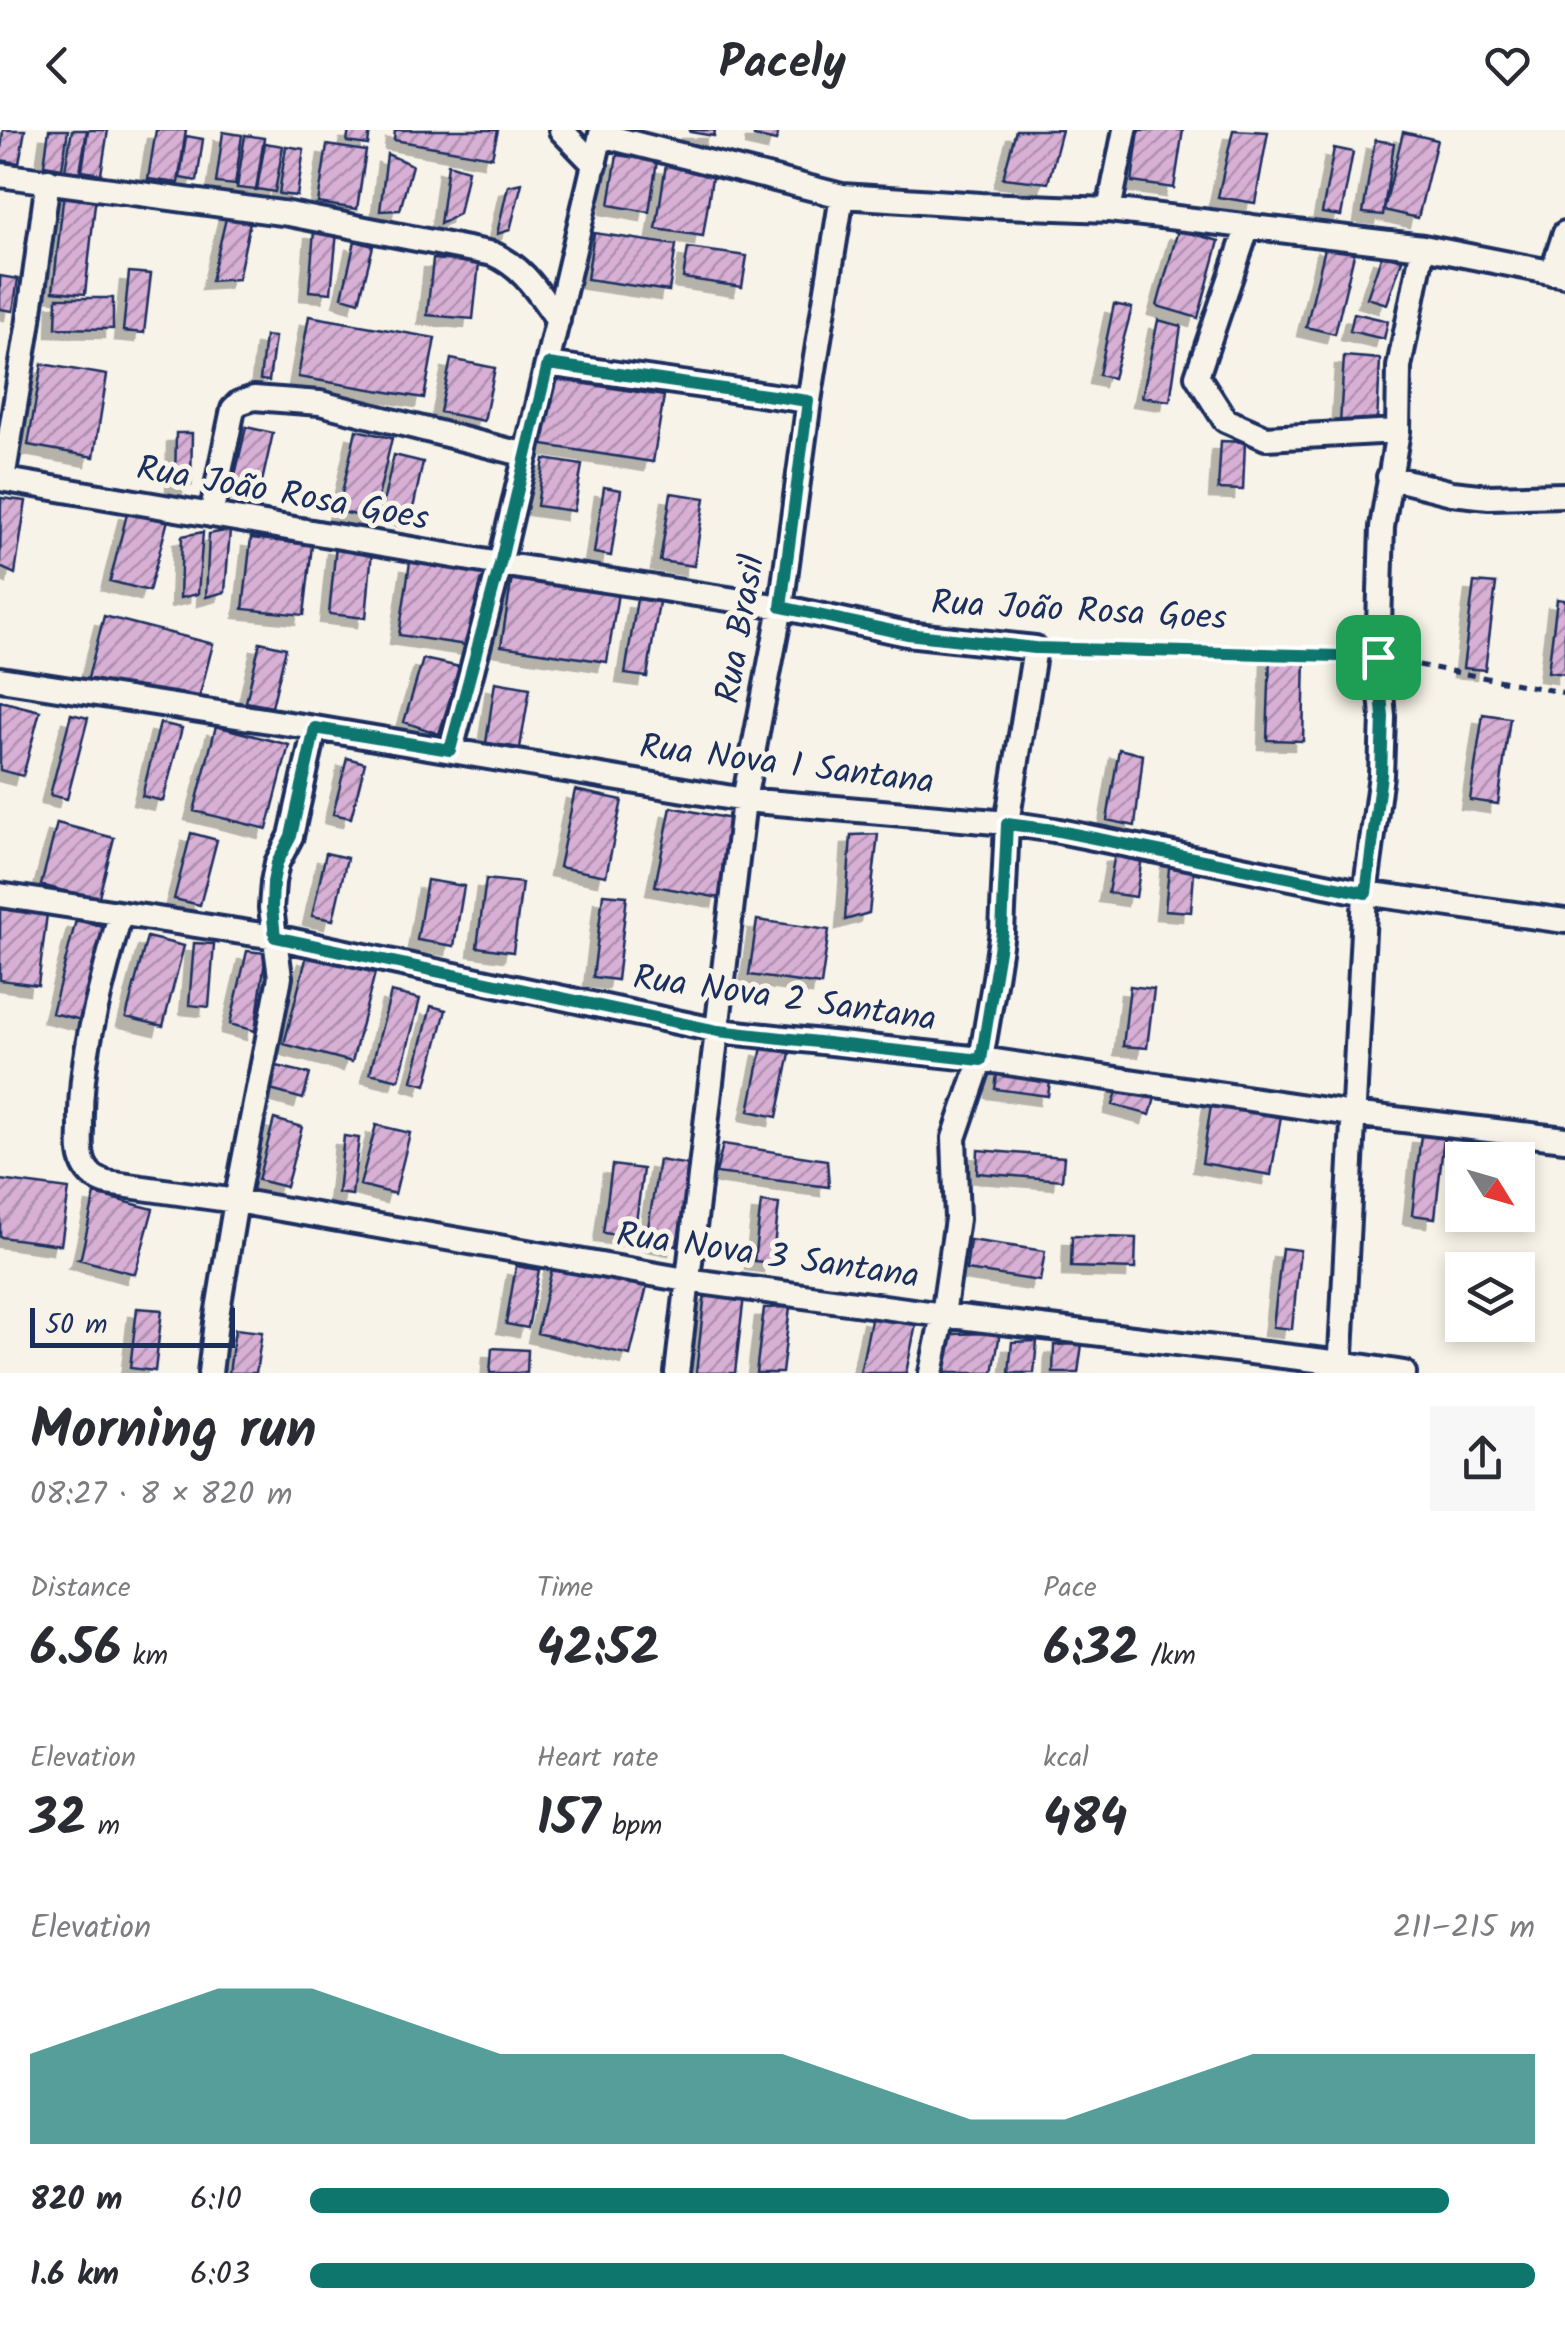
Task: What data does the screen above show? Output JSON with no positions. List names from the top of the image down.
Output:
{
  "streets": {
    "street": [
      "Rua João Rosa Goes",
      "Rua Brasil",
      "Rua Nova 1 Santana",
      "Rua Nova 2 Santana",
      "Rua Nova 3 Santana"
    ]
  },
  "crossings": [
    ["Rua João Rosa Goes", "Rua Brasil"],
    ["Rua Brasil", "Rua Nova 1 Santana"],
    ["Rua Brasil", "Rua Nova 2 Santana"],
    ["Rua Brasil", "Rua Nova 3 Santana"],
    ["Rua Nova 2 Santana", "Rua Nova 3 Santana"]
  ],
  "scale_bar": "50 m",
  "north": "bottom right",
  "page": {
    "header": "Pacely",
    "scale": "50 m",
    "heading": ["Morning run", "08:27 · 8 × 820 m"],
    "stats": [
      ["Distance", "6.56 km"],
      ["Time", "42:52"],
      ["Pace", "6:32 /km"],
      ["Elevation", "32 m"],
      ["Heart rate", "157 bpm"],
      ["kcal", "484"]
    ],
    "chart": ["Elevation", "211–215 m"],
    "list": [
      {
        "name": "820 m",
        "note": "6:10"
      },
      {
        "name": "1.6 km",
        "note": "6:03"
      }
    ]
  }
}
